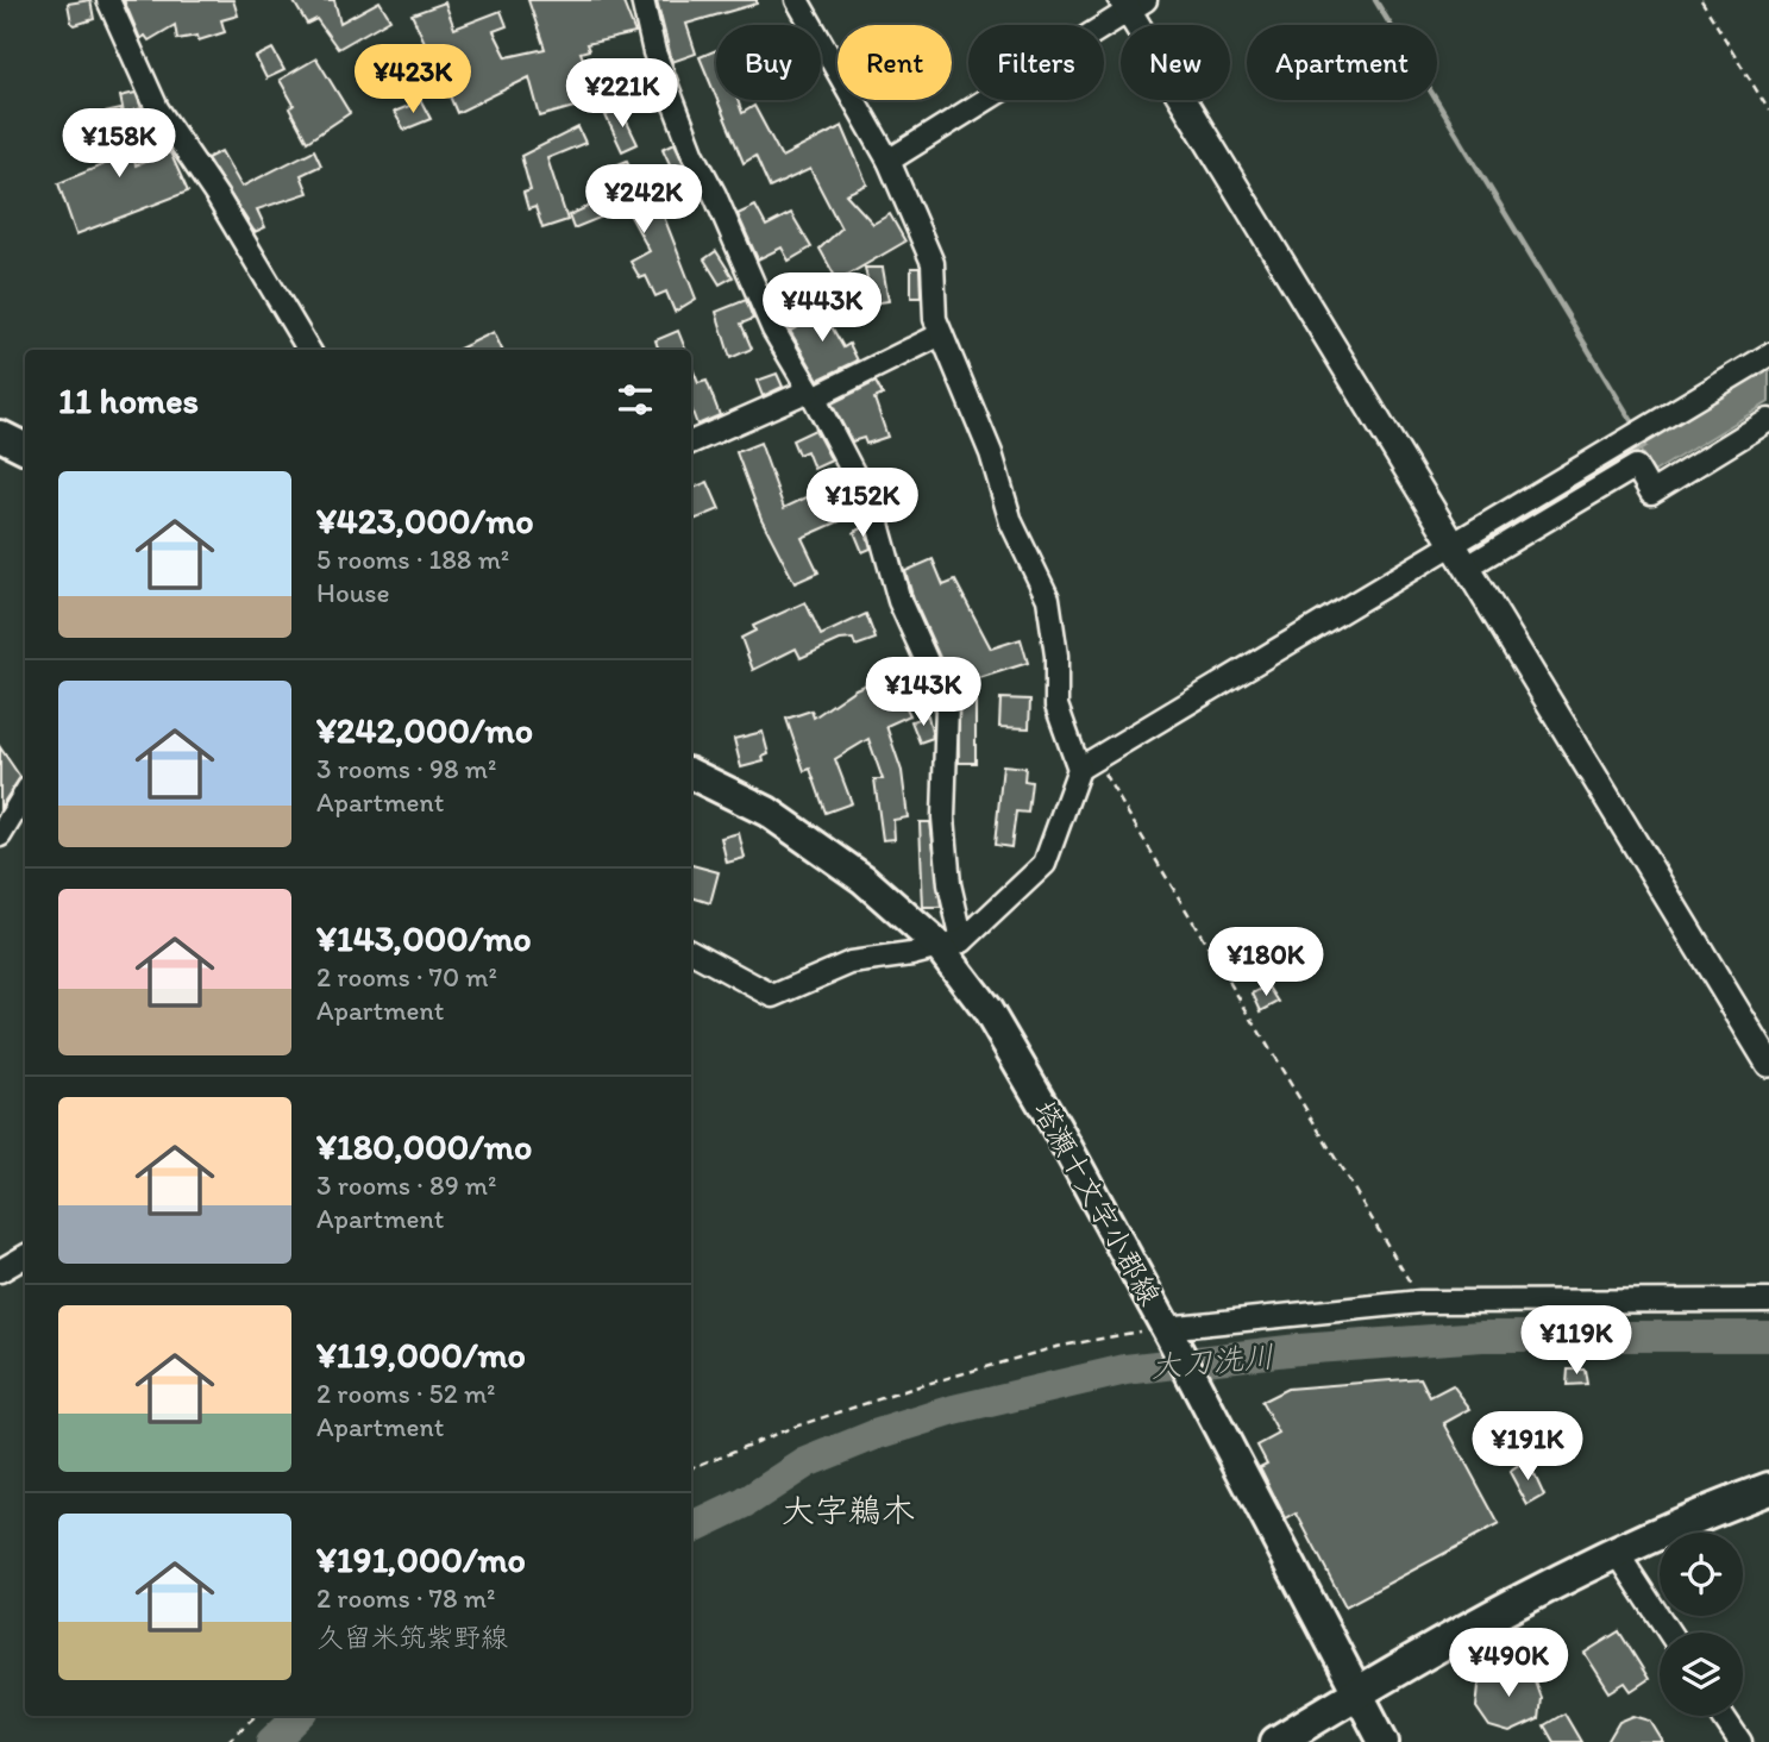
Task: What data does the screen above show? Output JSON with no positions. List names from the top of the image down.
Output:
{
  "streets": {
    "main road": ["塔瀬十文字小郡線"]
  },
  "districts": ["大字鵜木"],
  "water": ["大刀洗川"],
  "page": {
    "chip": [
      "Buy",
      "Rent",
      "Filters",
      "New",
      "Apartment"
    ],
    "price": [
      "¥423K",
      "¥221K",
      "¥158K",
      "¥242K",
      "¥443K",
      "¥152K",
      "¥143K",
      "¥180K",
      "¥119K",
      "¥191K",
      "¥490K"
    ],
    "heading": "11 homes",
    "list": [
      {
        "name": "¥423,000/mo",
        "note": "5 rooms · 188 m² · House"
      },
      {
        "name": "¥242,000/mo",
        "note": "3 rooms · 98 m² · Apartment"
      },
      {
        "name": "¥143,000/mo",
        "note": "2 rooms · 70 m² · Apartment"
      },
      {
        "name": "¥180,000/mo",
        "note": "3 rooms · 89 m² · Apartment"
      },
      {
        "name": "¥119,000/mo",
        "note": "2 rooms · 52 m² · Apartment"
      },
      {
        "name": "¥191,000/mo",
        "note": "2 rooms · 78 m² · 久留米筑紫野線"
      }
    ]
  }
}
